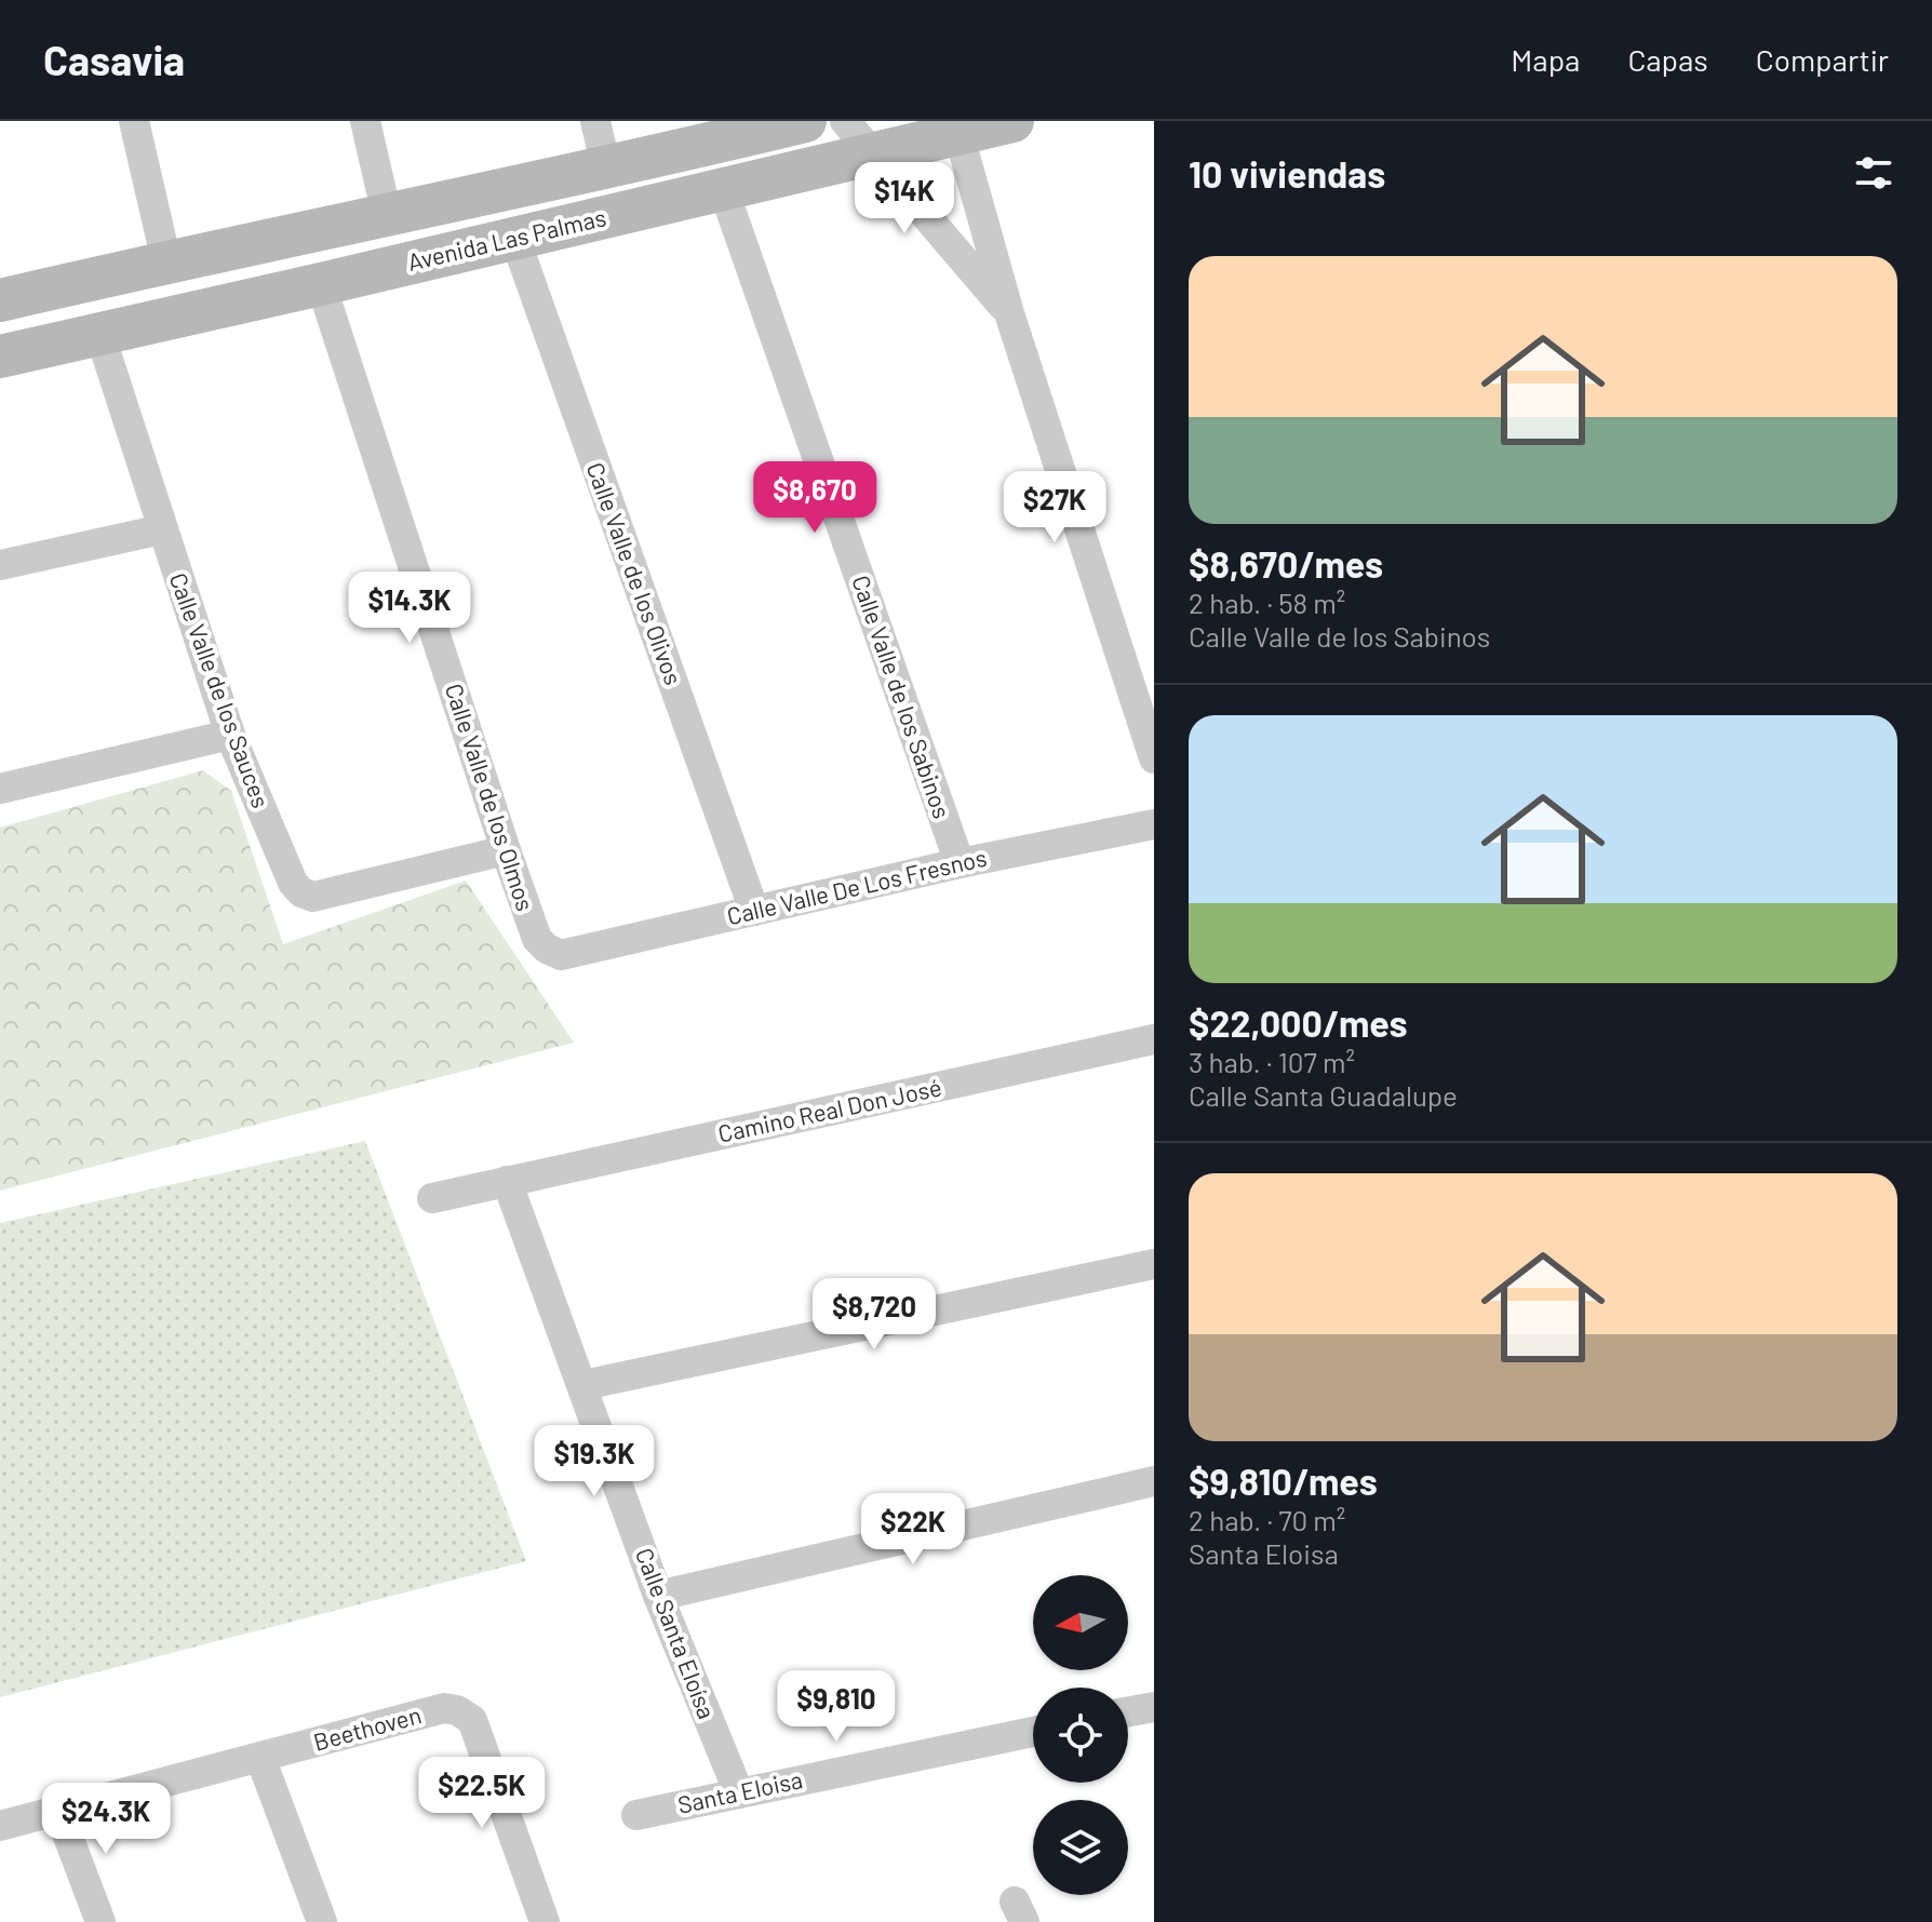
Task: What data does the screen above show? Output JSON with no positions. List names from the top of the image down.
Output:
{
  "streets": {
    "street": [
      "Avenida Las Palmas",
      "Calle Valle de los Olivos",
      "Calle Valle de los Sauces",
      "Calle Valle de los Sabinos",
      "Calle Valle de los Olmos",
      "Calle Valle De Los Fresnos",
      "Camino Real Don José",
      "Calle Santa Eloísa",
      "Beethoven",
      "Santa Eloisa"
    ]
  },
  "crossings": [
    ["Avenida Las Palmas", "Calle Valle de los Olivos"],
    ["Avenida Las Palmas", "Calle Valle de los Sauces"],
    ["Avenida Las Palmas", "Calle Valle de los Sabinos"],
    ["Avenida Las Palmas", "Calle Valle de los Olmos"],
    ["Calle Valle de los Olivos", "Calle Valle De Los Fresnos"],
    ["Calle Valle de los Sauces", "Calle Valle de los Olmos"],
    ["Calle Valle de los Sabinos", "Calle Valle De Los Fresnos"],
    ["Calle Valle de los Olmos", "Calle Valle De Los Fresnos"],
    ["Camino Real Don José", "Calle Santa Eloísa"],
    ["Calle Santa Eloísa", "Santa Eloisa"]
  ],
  "north": "left",
  "page": {
    "header": "Casavia",
    "nav": ["Mapa", "Capas", "Compartir"],
    "heading": "10 viviendas",
    "price": [
      "$14K",
      "$8,670",
      "$27K",
      "$14.3K",
      "$8,720",
      "$19.3K",
      "$22K",
      "$9,810",
      "$22.5K",
      "$24.3K"
    ],
    "list": [
      {
        "name": "$8,670/mes",
        "note": "2 hab. · 58 m² · Calle Valle de los Sabinos"
      },
      {
        "name": "$22,000/mes",
        "note": "3 hab. · 107 m² · Calle Santa Guadalupe"
      },
      {
        "name": "$9,810/mes",
        "note": "2 hab. · 70 m² · Santa Eloisa"
      }
    ]
  }
}
